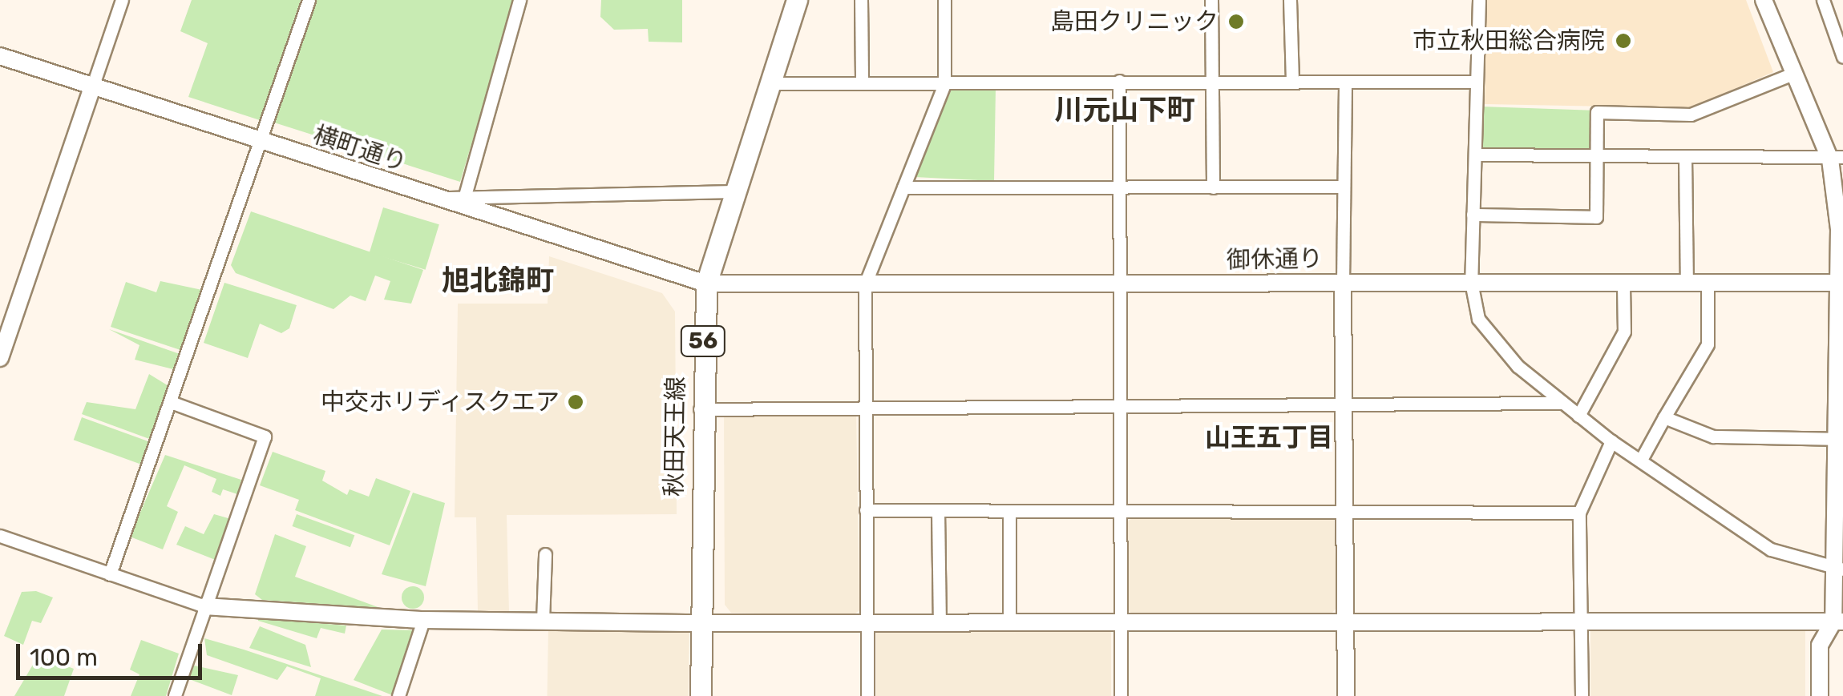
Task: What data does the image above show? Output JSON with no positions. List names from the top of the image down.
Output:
{
  "streets": {
    "main road": ["56", "秋田天王線"],
    "street": ["横町通り", "御休通り"]
  },
  "crossings": [
    ["横町通り", "御休通り"],
    ["横町通り", "秋田天王線"],
    ["御休通り", "秋田天王線"]
  ],
  "districts": ["川元山下町", "旭北錦町", "山王五丁目"],
  "places": ["島田クリニック", "市立秋田総合病院", "中交ホリディスクエア"],
  "scale_bar": "100 m"
}
